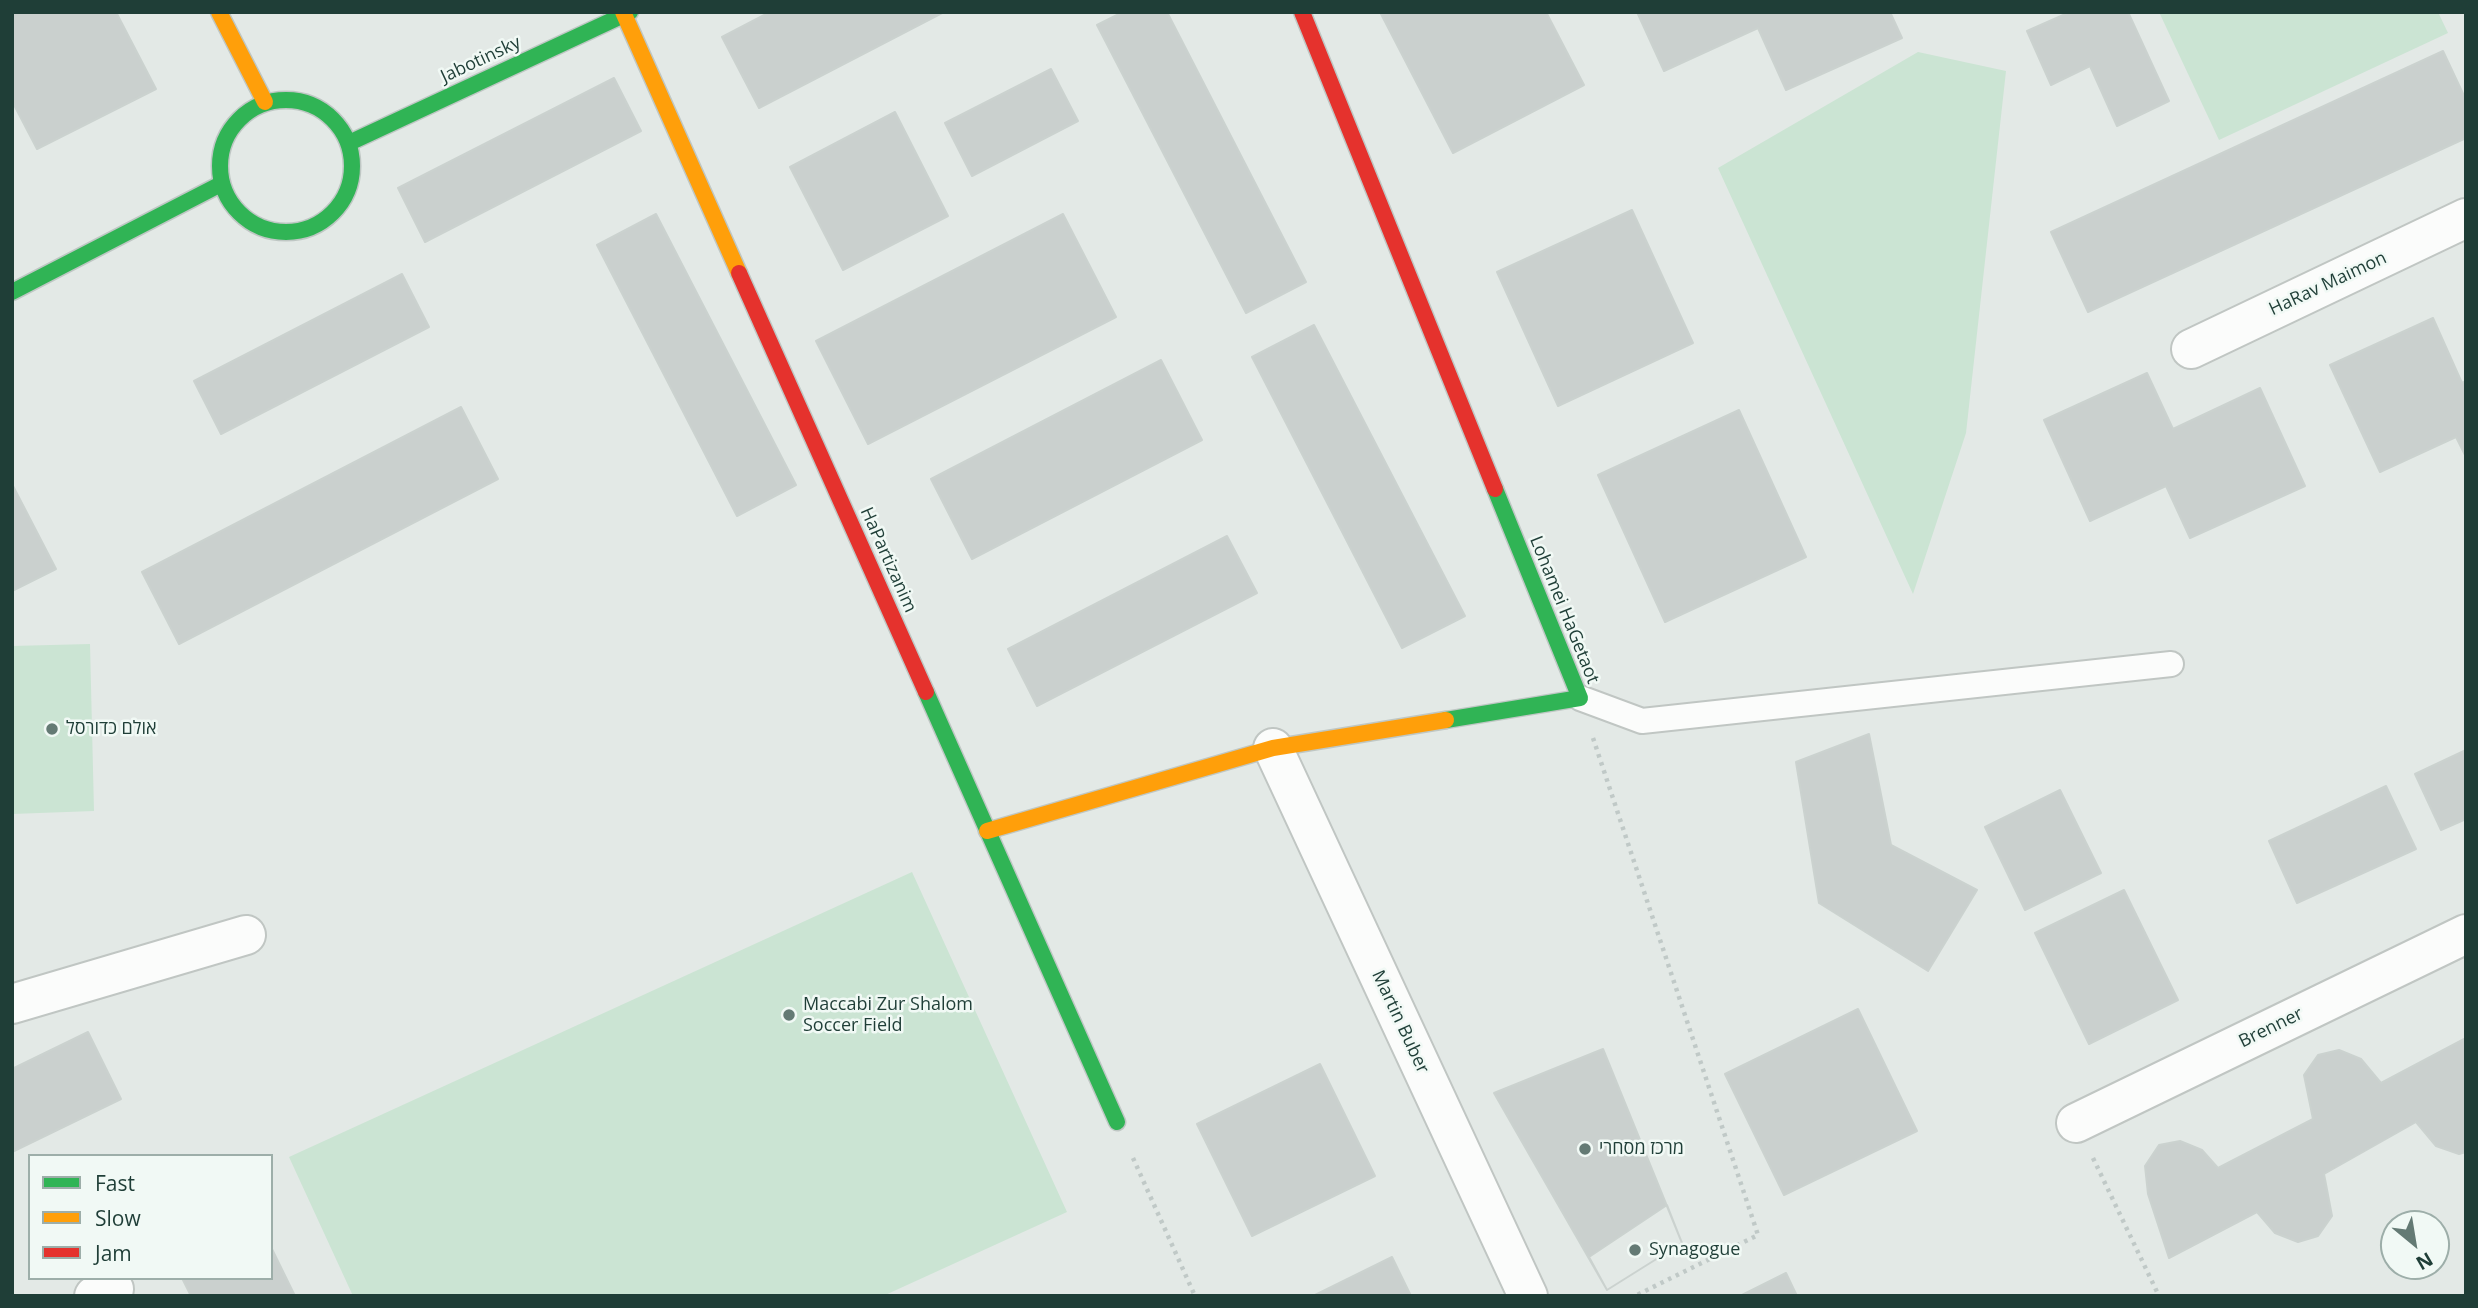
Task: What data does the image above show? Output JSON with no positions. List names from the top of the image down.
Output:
{
  "streets": {
    "street": [
      "Jabotinsky",
      "HaRav Maimon",
      "HaPartizanim",
      "Lohamei HaGetaot",
      "Martin Buber",
      "Brenner"
    ]
  },
  "crossings": [
    ["Jabotinsky", "HaPartizanim"],
    ["HaPartizanim", "Lohamei HaGetaot"],
    ["Lohamei HaGetaot", "Martin Buber"]
  ],
  "places": [
    "אולם כדורסל",
    "Maccabi Zur Shalom Soccer Field",
    "מרכז מסחרי",
    "Synagogue"
  ],
  "legend": ["Fast", "Slow", "Jam"],
  "north": "bottom right"
}
